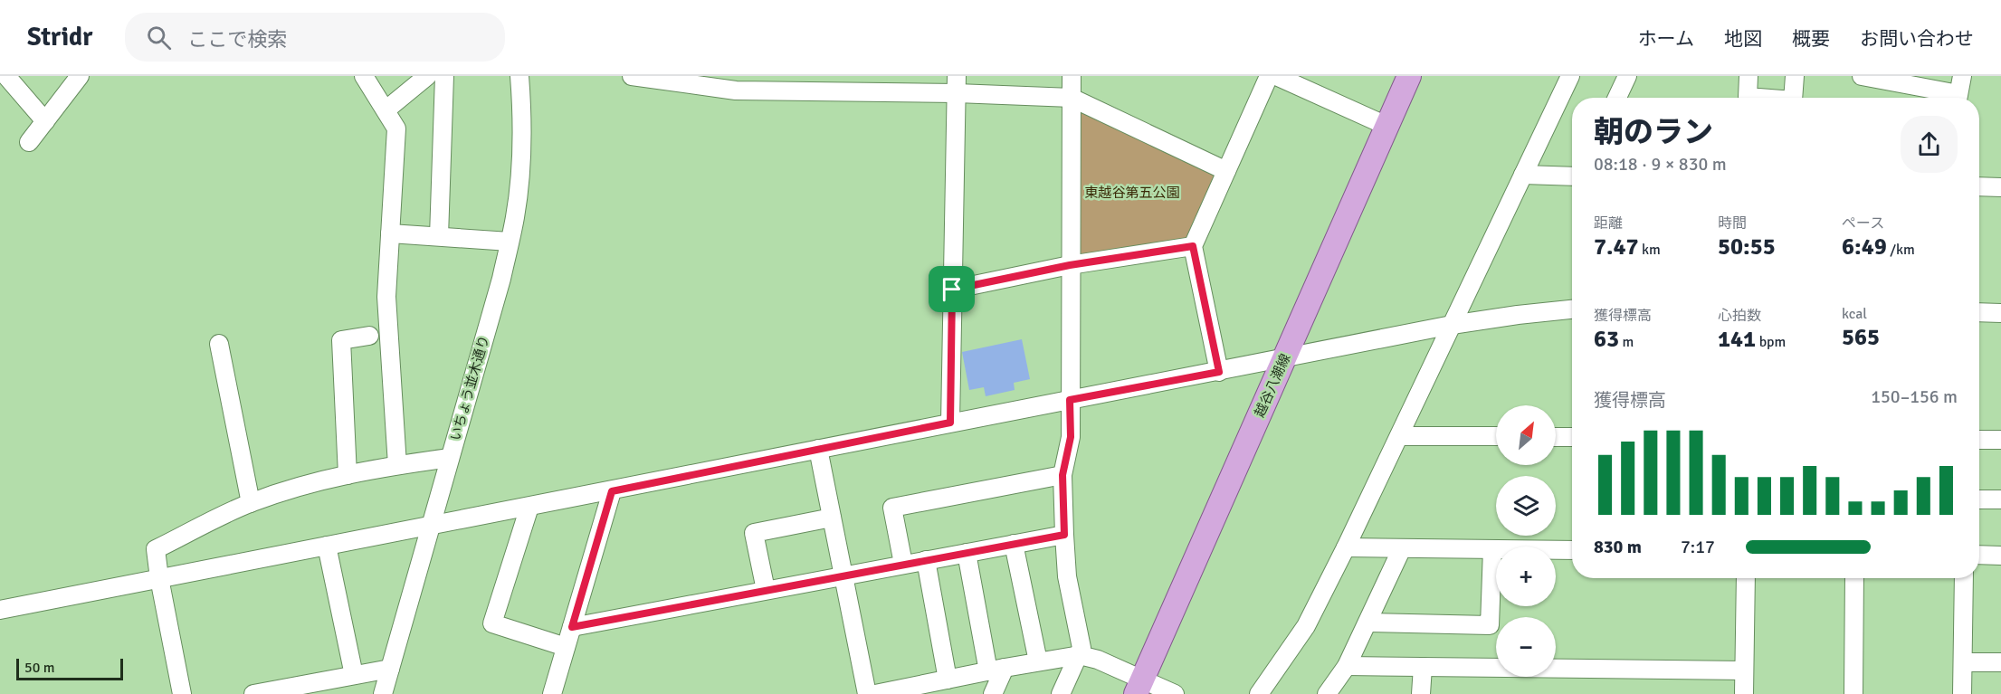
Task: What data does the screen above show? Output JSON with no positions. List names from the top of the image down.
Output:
{
  "streets": {
    "main road": ["越谷八潮線"],
    "street": ["いちょう並木通り"]
  },
  "parks": ["東越谷第五公園"],
  "scale_bar": "50 m",
  "north": "top right",
  "page": {
    "header": "Stridr",
    "search": "ここで検索",
    "nav": [
      "ホーム",
      "地図",
      "概要",
      "お問い合わせ"
    ],
    "heading": ["朝のラン", "08:18 · 9 × 830 m"],
    "stats": [
      ["距離", "7.47 km"],
      ["時間", "50:55"],
      ["ペース", "6:49 /km"],
      ["獲得標高", "63 m"],
      ["心拍数", "141 bpm"],
      ["kcal", "565"]
    ],
    "chart": ["獲得標高", "150–156 m"],
    "map_buttons": ["+", "−"],
    "list": [
      {
        "name": "830 m",
        "note": "7:17"
      }
    ],
    "scale": "50 m"
  }
}
